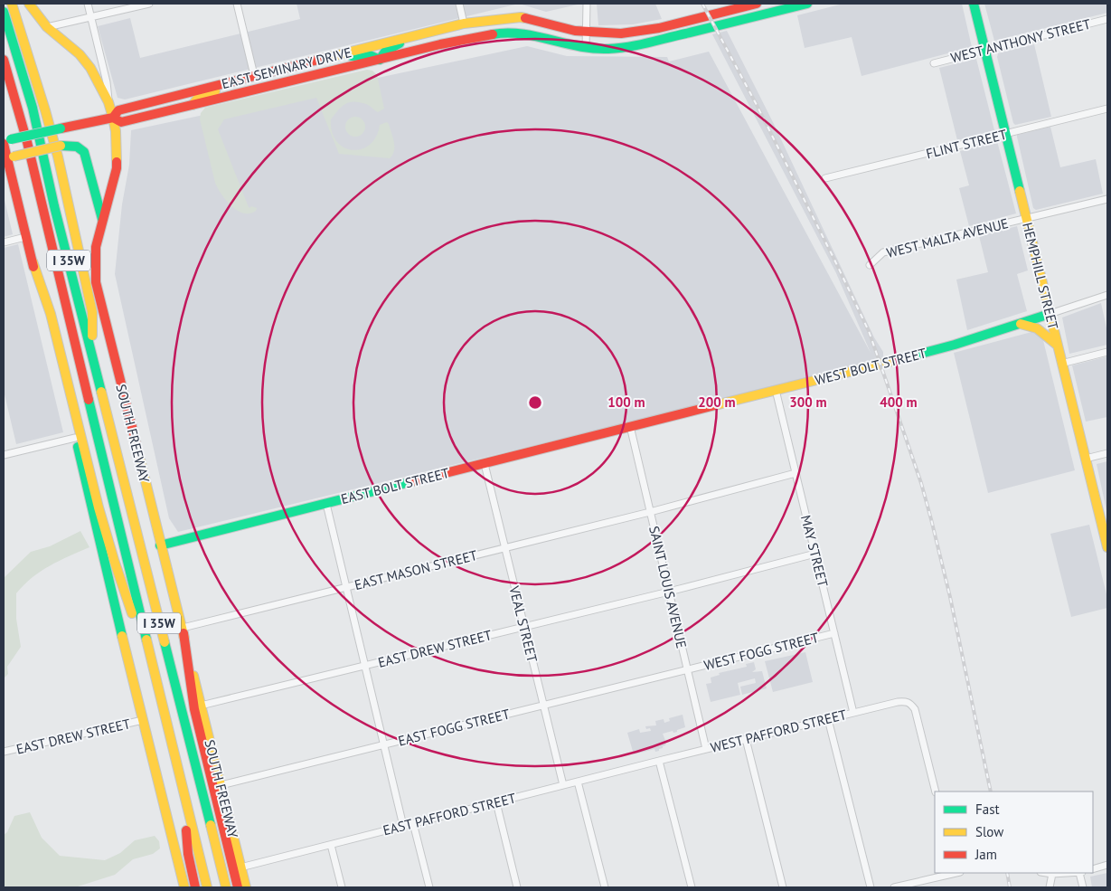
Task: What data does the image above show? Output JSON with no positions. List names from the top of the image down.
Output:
{
  "streets": {
    "main road": [
      "EAST SEMINARY DRIVE",
      "I 35W",
      "HEMPHILL STREET",
      "WEST BOLT STREET",
      "SOUTH FREEWAY",
      "EAST BOLT STREET"
    ],
    "street": [
      "WEST ANTHONY STREET",
      "FLINT STREET",
      "WEST MALTA AVENUE",
      "MAY STREET",
      "EAST MASON STREET",
      "SAINT LOUIS AVENUE",
      "VEAL STREET",
      "EAST DREW STREET",
      "WEST FOGG STREET",
      "EAST FOGG STREET",
      "WEST PAFFORD STREET",
      "EAST PAFFORD STREET"
    ]
  },
  "crossings": [
    ["WEST ANTHONY STREET", "HEMPHILL STREET"],
    ["EAST SEMINARY DRIVE", "SOUTH FREEWAY"],
    ["FLINT STREET", "HEMPHILL STREET"],
    ["WEST MALTA AVENUE", "HEMPHILL STREET"],
    ["HEMPHILL STREET", "WEST BOLT STREET"],
    ["WEST BOLT STREET", "EAST BOLT STREET"],
    ["WEST BOLT STREET", "MAY STREET"],
    ["WEST BOLT STREET", "SAINT LOUIS AVENUE"],
    ["SOUTH FREEWAY", "EAST BOLT STREET"],
    ["SOUTH FREEWAY", "EAST MASON STREET"],
    ["SOUTH FREEWAY", "EAST DREW STREET"],
    ["SOUTH FREEWAY", "EAST FOGG STREET"],
    ["SOUTH FREEWAY", "EAST PAFFORD STREET"],
    ["EAST BOLT STREET", "SAINT LOUIS AVENUE"],
    ["EAST BOLT STREET", "VEAL STREET"],
    ["MAY STREET", "EAST MASON STREET"],
    ["MAY STREET", "EAST DREW STREET"],
    ["MAY STREET", "WEST FOGG STREET"],
    ["MAY STREET", "WEST PAFFORD STREET"],
    ["EAST MASON STREET", "SAINT LOUIS AVENUE"],
    ["EAST MASON STREET", "VEAL STREET"],
    ["SAINT LOUIS AVENUE", "EAST DREW STREET"],
    ["SAINT LOUIS AVENUE", "WEST FOGG STREET"],
    ["SAINT LOUIS AVENUE", "EAST FOGG STREET"],
    ["SAINT LOUIS AVENUE", "WEST PAFFORD STREET"],
    ["VEAL STREET", "EAST DREW STREET"],
    ["VEAL STREET", "EAST FOGG STREET"],
    ["VEAL STREET", "EAST PAFFORD STREET"],
    ["WEST FOGG STREET", "EAST FOGG STREET"],
    ["WEST PAFFORD STREET", "EAST PAFFORD STREET"]
  ],
  "legend": ["Fast", "Slow", "Jam"],
  "rings": [
    "100 m",
    "200 m",
    "300 m",
    "400 m"
  ]
}
